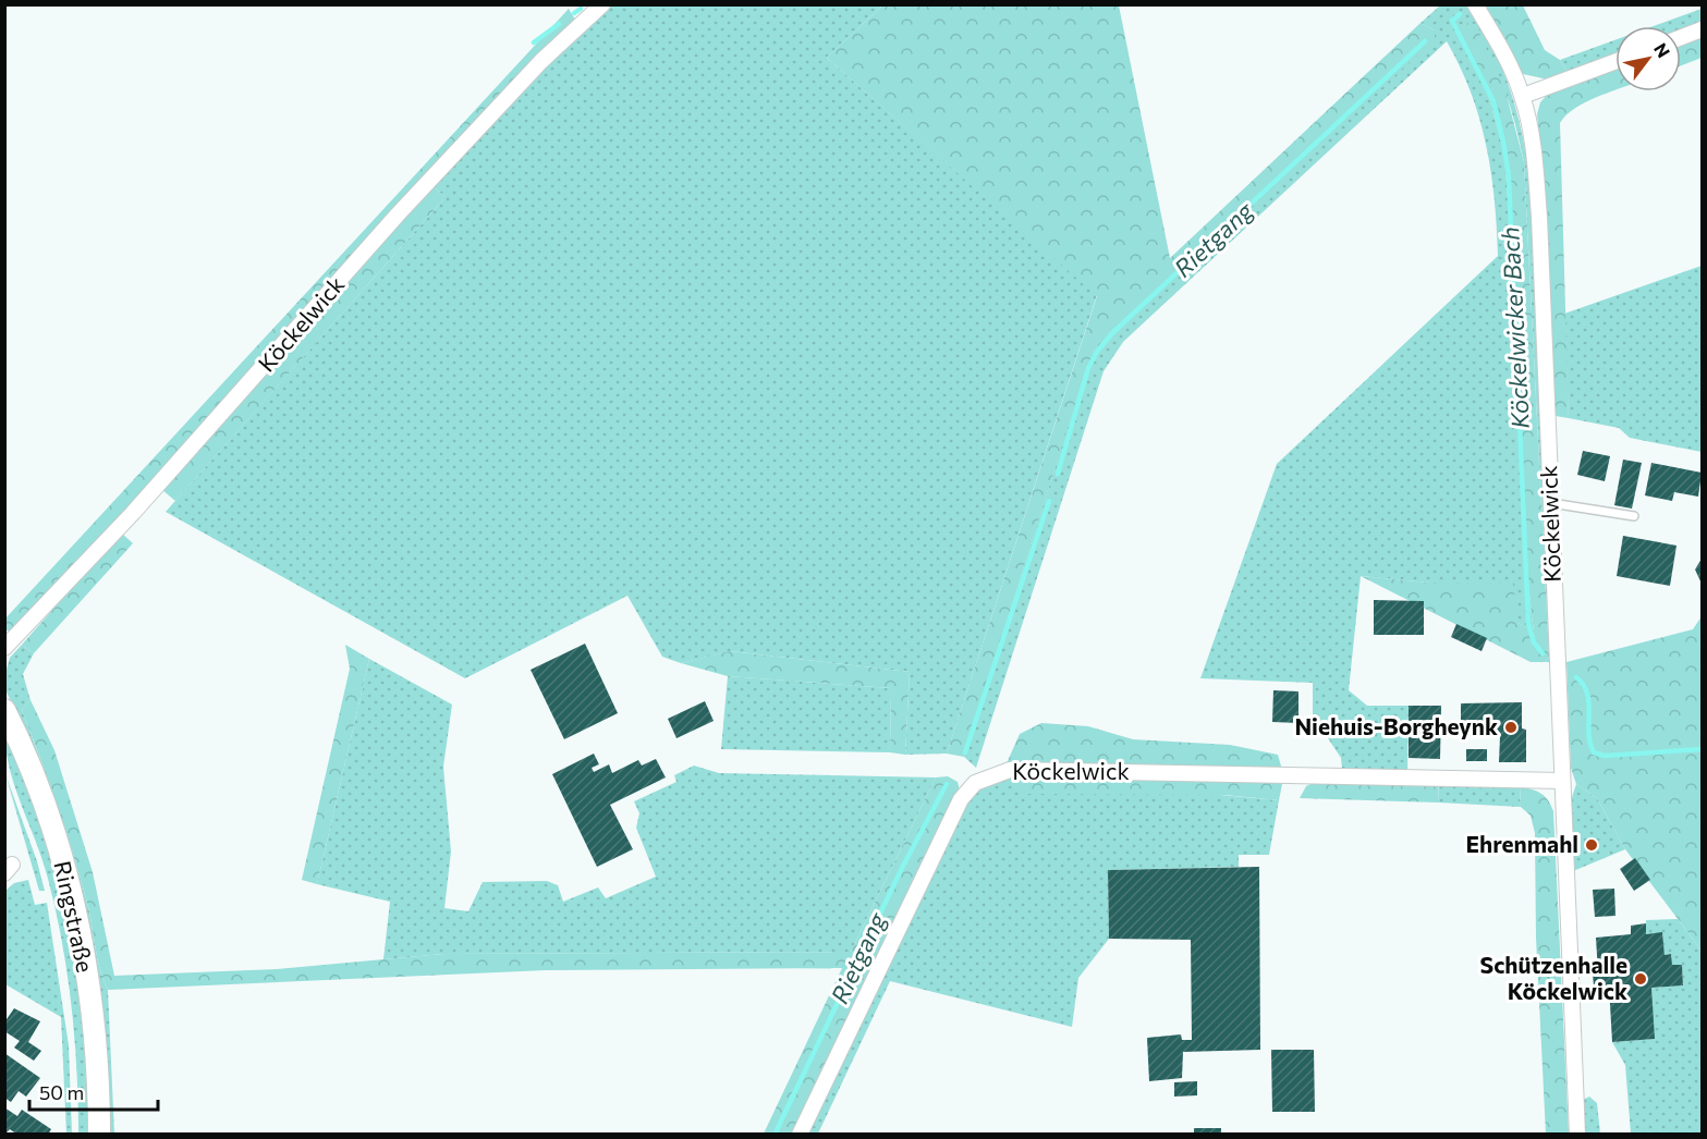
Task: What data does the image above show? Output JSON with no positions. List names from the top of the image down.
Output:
{
  "streets": {
    "main road": ["Ringstraße"],
    "street": ["Köckelwick"]
  },
  "water": ["Rietgang", "Köckelwicker Bach"],
  "places": ["Niehuis-Borgheynk", "Ehrenmahl", "Schützenhalle Köckelwick"],
  "scale_bar": "50 m",
  "north": "top right"
}
